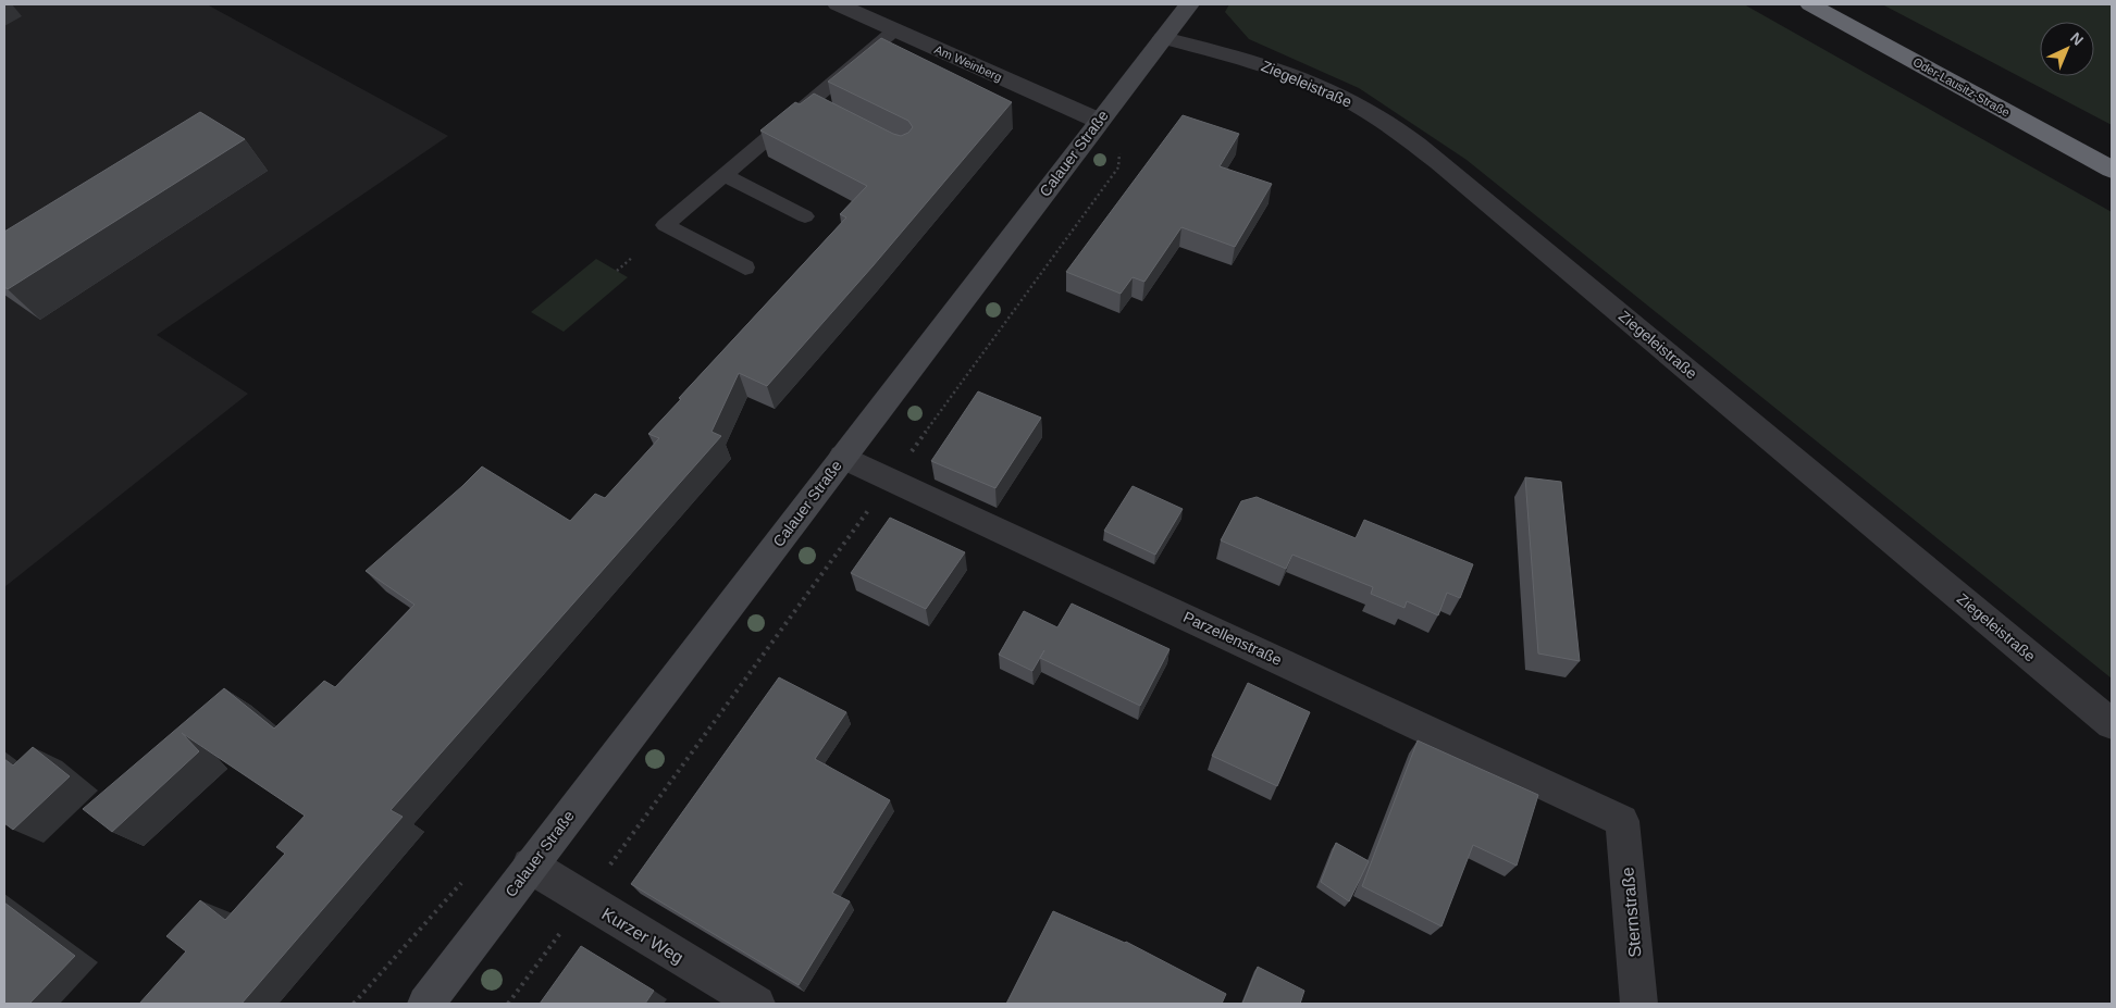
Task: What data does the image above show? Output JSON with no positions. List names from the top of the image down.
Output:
{
  "streets": {
    "highway": ["Oder-Lausitz-Straße"],
    "street": [
      "Am Weinberg",
      "Ziegeleistraße",
      "Calauer Straße",
      "Parzellenstraße",
      "Sternstraße",
      "Kurzer Weg"
    ]
  },
  "crossings": [
    ["Am Weinberg", "Calauer Straße"],
    ["Ziegeleistraße", "Calauer Straße"],
    ["Calauer Straße", "Parzellenstraße"],
    ["Calauer Straße", "Kurzer Weg"],
    ["Parzellenstraße", "Sternstraße"]
  ],
  "north": "top right"
}
